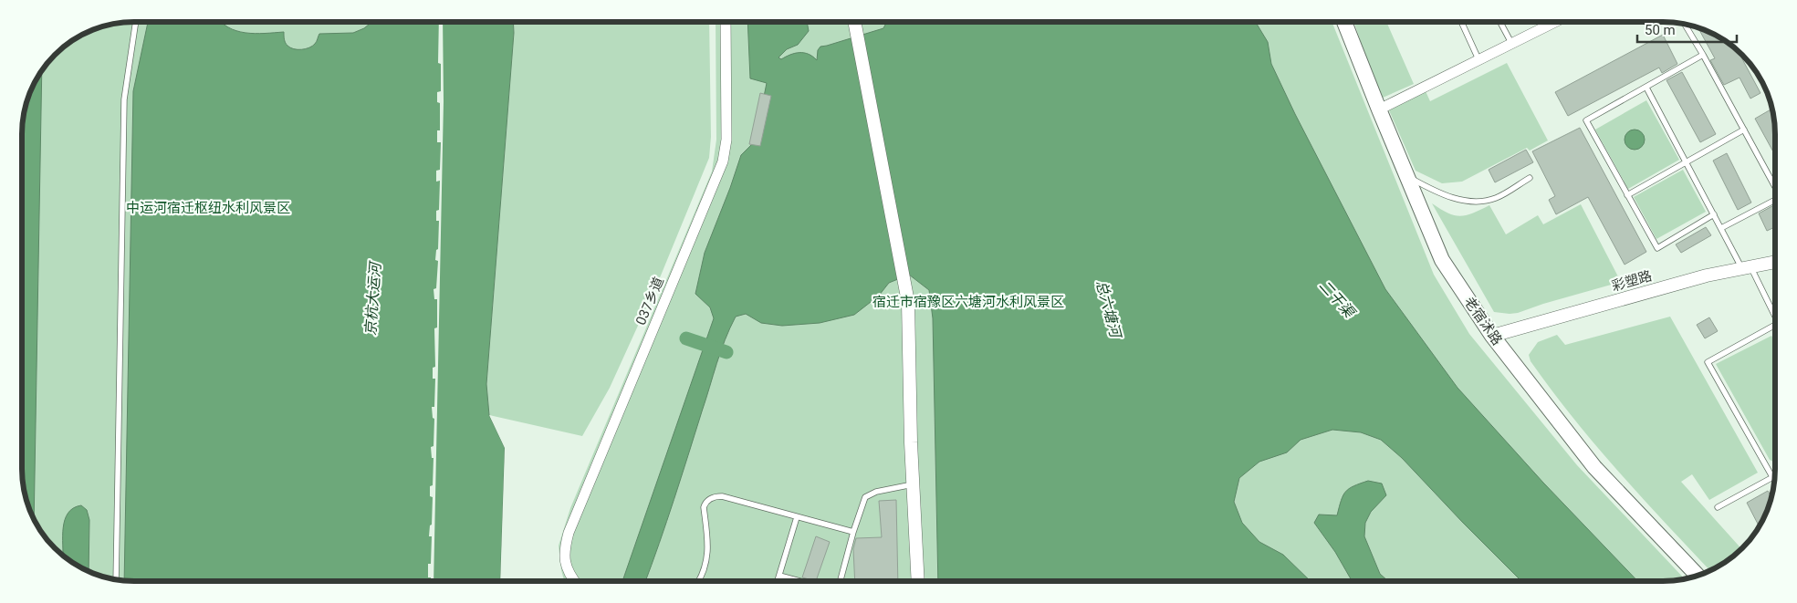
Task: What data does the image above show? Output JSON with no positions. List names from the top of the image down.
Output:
{
  "streets": {
    "main road": ["老宿沭路"],
    "street": ["彩塑路", "037乡道"]
  },
  "crossings": [
    ["彩塑路", "老宿沭路"]
  ],
  "water": ["二干渠", "京杭大运河", "总六塘河"],
  "parks": ["中运河宿迁枢纽水利风景区", "宿迁市宿豫区六塘河水利风景区"],
  "scale_bar": "50 m"
}
